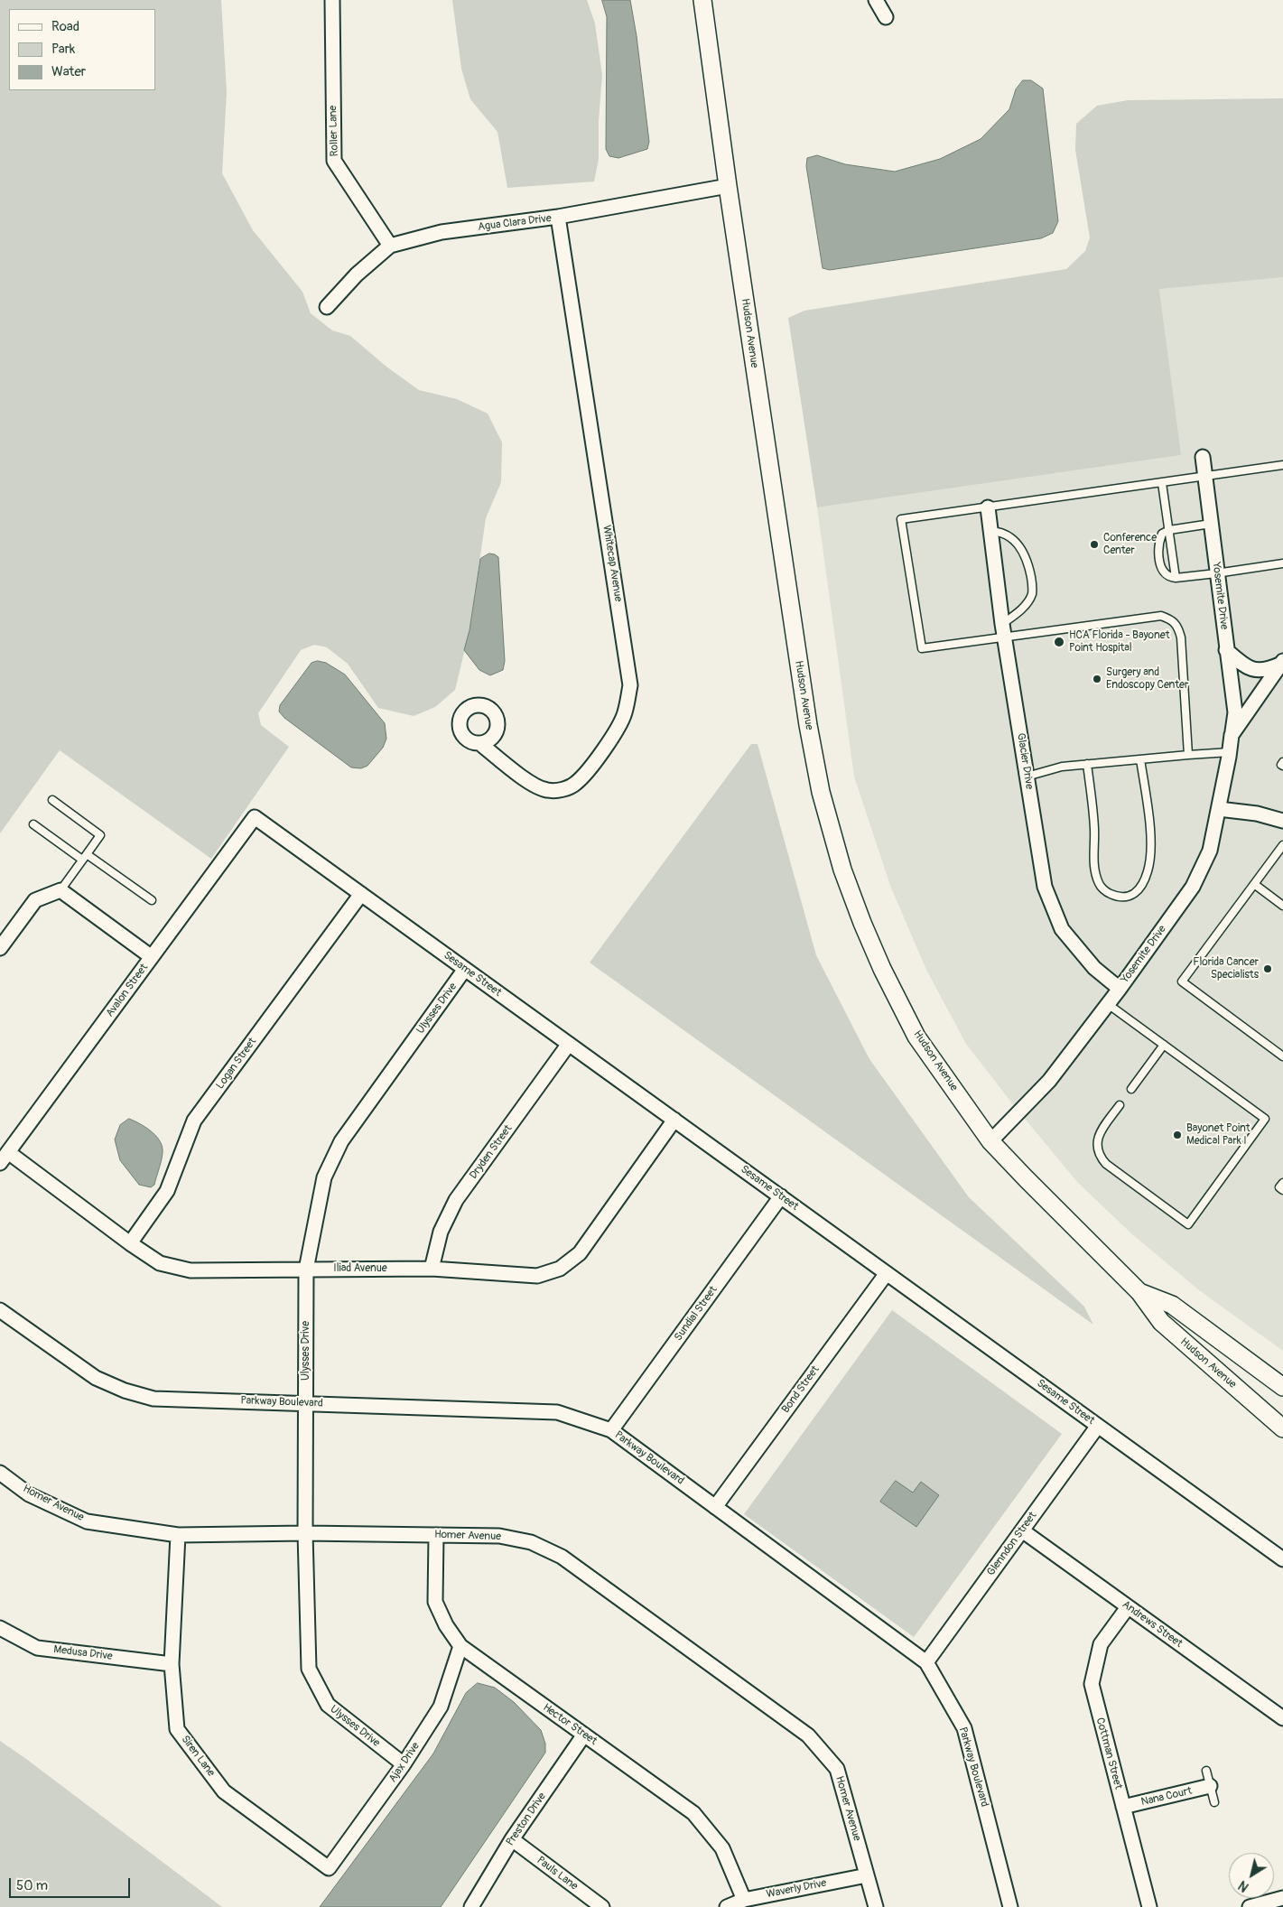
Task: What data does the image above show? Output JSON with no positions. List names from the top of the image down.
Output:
{
  "streets": {
    "street": [
      "Roller Lane",
      "Agua Clara Drive",
      "Hudson Avenue",
      "Whitecap Avenue",
      "Yosemite Drive",
      "Glacier Drive",
      "Sesame Street",
      "Avalon Street",
      "Ulysses Drive",
      "Logan Street",
      "Dryden Street",
      "Iliad Avenue",
      "Sundial Street",
      "Bond Street",
      "Parkway Boulevard",
      "Homer Avenue",
      "Glenndon Street",
      "Andrews Street",
      "Medusa Drive",
      "Hector Street",
      "Cottman Street",
      "Siren Lane",
      "Ajax Drive",
      "Nana Court",
      "Preston Drive",
      "Pauls Lane",
      "Waverly Drive"
    ]
  },
  "crossings": [
    ["Roller Lane", "Agua Clara Drive"],
    ["Agua Clara Drive", "Hudson Avenue"],
    ["Agua Clara Drive", "Whitecap Avenue"],
    ["Hudson Avenue", "Yosemite Drive"],
    ["Yosemite Drive", "Glacier Drive"],
    ["Sesame Street", "Avalon Street"],
    ["Sesame Street", "Ulysses Drive"],
    ["Sesame Street", "Logan Street"],
    ["Sesame Street", "Dryden Street"],
    ["Sesame Street", "Iliad Avenue"],
    ["Sesame Street", "Sundial Street"],
    ["Sesame Street", "Bond Street"],
    ["Sesame Street", "Glenndon Street"],
    ["Avalon Street", "Iliad Avenue"],
    ["Ulysses Drive", "Iliad Avenue"],
    ["Ulysses Drive", "Parkway Boulevard"],
    ["Ulysses Drive", "Homer Avenue"],
    ["Ulysses Drive", "Ajax Drive"],
    ["Logan Street", "Iliad Avenue"],
    ["Dryden Street", "Iliad Avenue"],
    ["Sundial Street", "Parkway Boulevard"],
    ["Bond Street", "Parkway Boulevard"],
    ["Parkway Boulevard", "Glenndon Street"],
    ["Homer Avenue", "Hector Street"],
    ["Homer Avenue", "Siren Lane"],
    ["Homer Avenue", "Waverly Drive"],
    ["Glenndon Street", "Andrews Street"],
    ["Andrews Street", "Cottman Street"],
    ["Medusa Drive", "Siren Lane"],
    ["Hector Street", "Ajax Drive"],
    ["Hector Street", "Preston Drive"],
    ["Hector Street", "Waverly Drive"],
    ["Cottman Street", "Nana Court"],
    ["Siren Lane", "Ajax Drive"],
    ["Preston Drive", "Pauls Lane"]
  ],
  "places": [
    "Conference Center",
    "HCA Florida - Bayonet Point Hospital",
    "Surgery and Endoscopy Center",
    "Florida Cancer Specialists",
    "Bayonet Point Medical Park I"
  ],
  "legend": ["Road", "Park", "Water"],
  "scale_bar": "50 m",
  "north": "bottom left"
}
